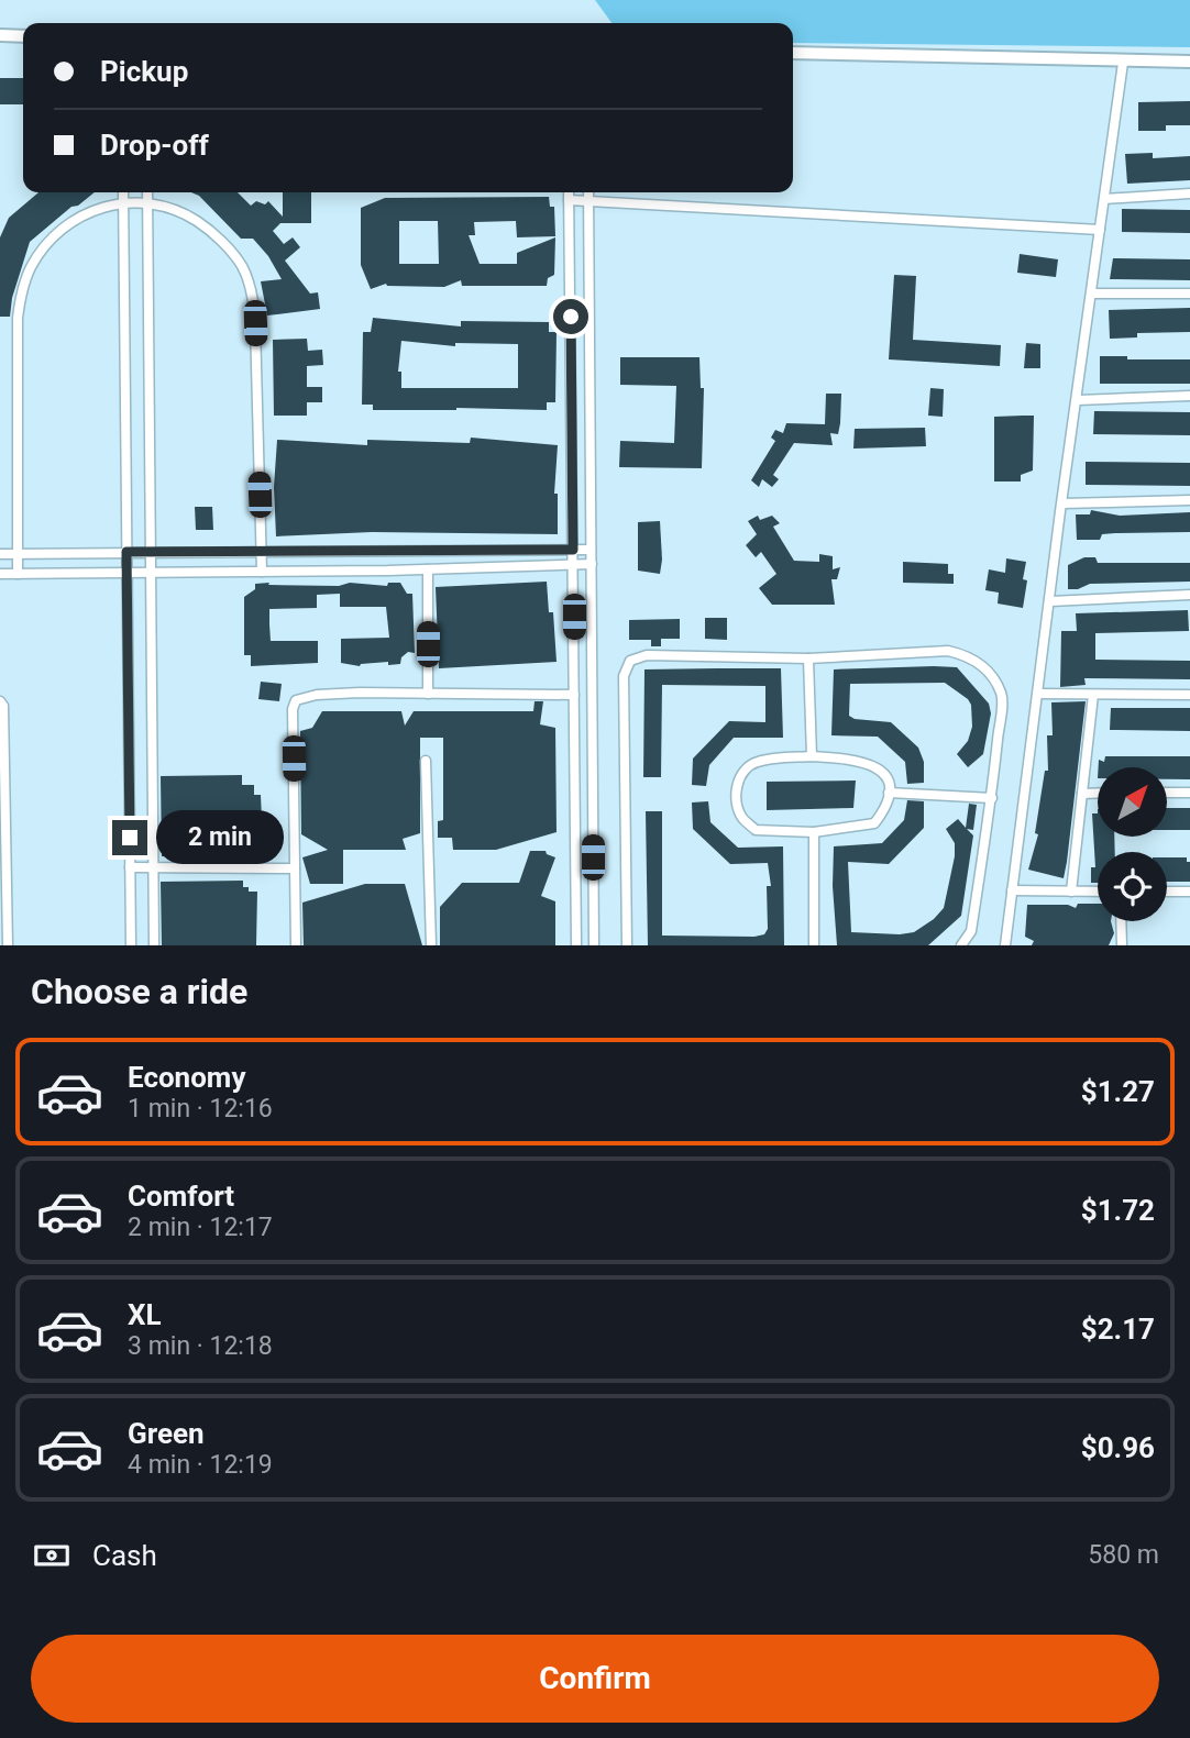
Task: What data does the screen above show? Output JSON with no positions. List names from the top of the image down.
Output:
{
  "north": "top right",
  "page": {
    "banner": ["Pickup", "Drop-off"],
    "bubble": "2 min",
    "heading": "Choose a ride",
    "list": [
      {
        "name": "Economy",
        "note": "1 min · 12:16",
        "value": "$1.27"
      },
      {
        "name": "Comfort",
        "note": "2 min · 12:17",
        "value": "$1.72"
      },
      {
        "name": "XL",
        "note": "3 min · 12:18",
        "value": "$2.17"
      },
      {
        "name": "Green",
        "note": "4 min · 12:19",
        "value": "$0.96"
      }
    ],
    "pay": ["Cash", "580 m"],
    "buttons": "Confirm"
  }
}
